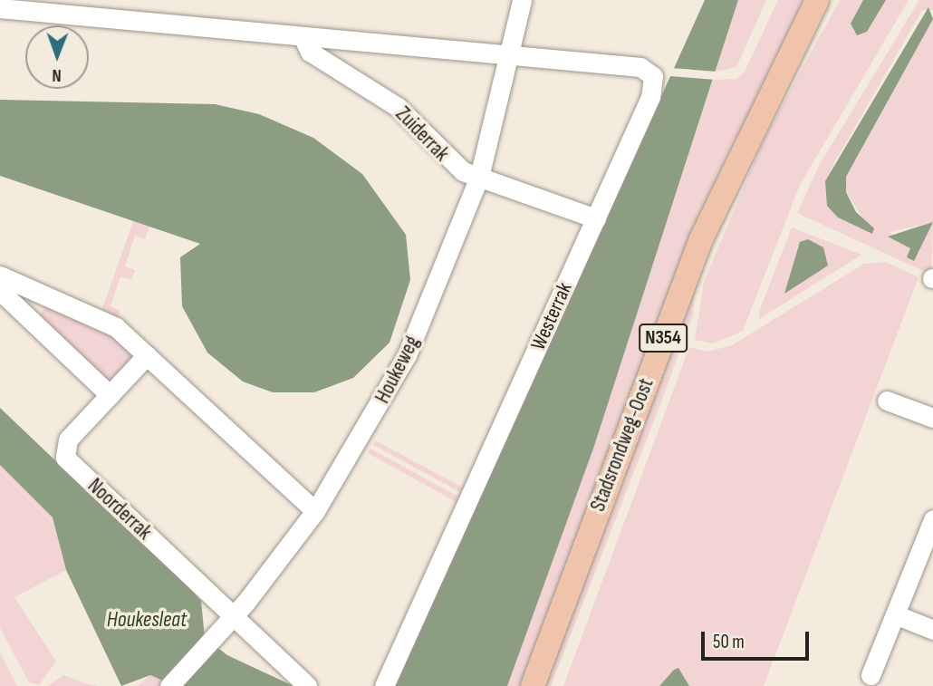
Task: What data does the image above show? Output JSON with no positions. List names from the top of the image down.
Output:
{
  "streets": {
    "main road": ["N354", "Stadsrondweg-Oost"],
    "street": [
      "Zuiderrak",
      "Westerrak",
      "Houkeweg",
      "Noorderrak"
    ]
  },
  "crossings": [
    ["Zuiderrak", "Westerrak"],
    ["Zuiderrak", "Houkeweg"],
    ["Westerrak", "Houkeweg"],
    ["Houkeweg", "Noorderrak"]
  ],
  "water": ["Houkesleat"],
  "scale_bar": "50 m",
  "north": "bottom"
}
